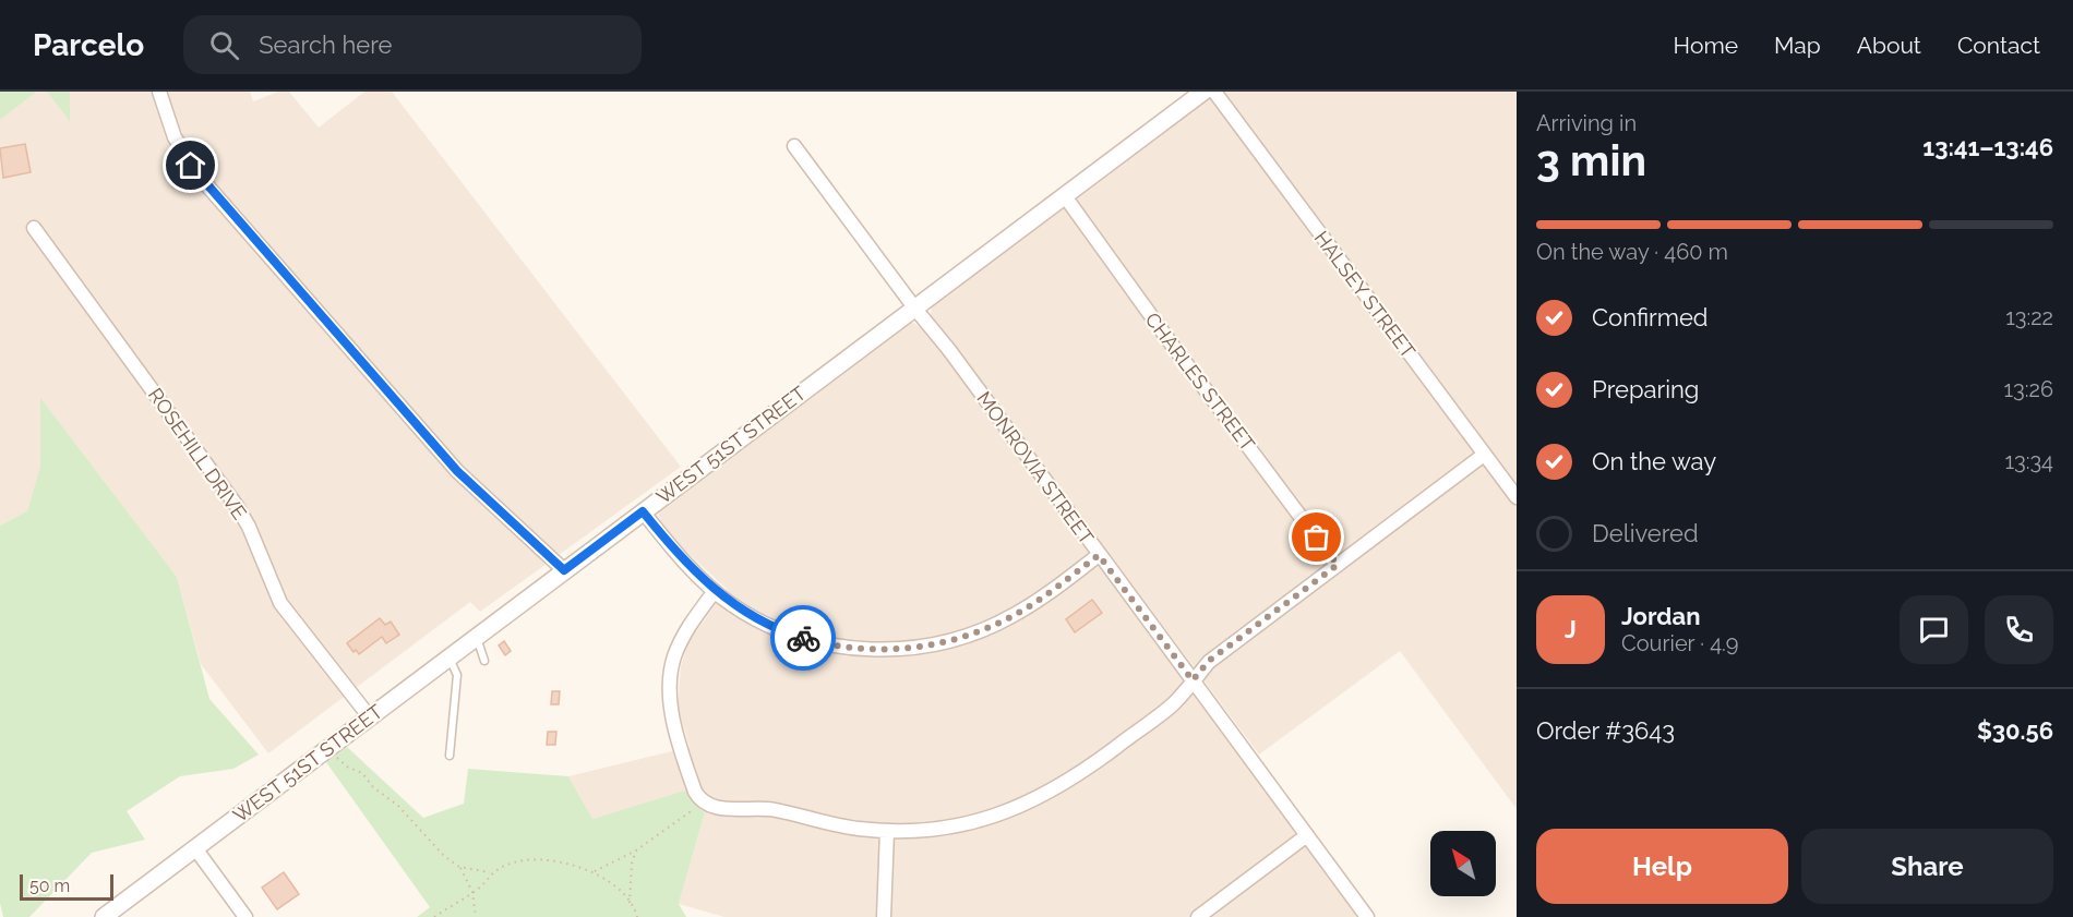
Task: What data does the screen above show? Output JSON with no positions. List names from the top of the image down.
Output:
{
  "streets": {
    "street": [
      "HALSEY STREET",
      "CHARLES STREET",
      "WEST 51ST STREET",
      "ROSEHILL DRIVE",
      "MONROVIA STREET"
    ]
  },
  "crossings": [
    ["CHARLES STREET", "WEST 51ST STREET"],
    ["WEST 51ST STREET", "ROSEHILL DRIVE"],
    ["WEST 51ST STREET", "MONROVIA STREET"]
  ],
  "scale_bar": "50 m",
  "north": "top left",
  "page": {
    "header": "Parcelo",
    "search": "Search here",
    "nav": [
      "Home",
      "Map",
      "About",
      "Contact"
    ],
    "heading": ["3 min", "Arriving in", "13:41–13:46"],
    "panel": [
      "Jordan",
      "Courier · 4.9",
      "Order #3643",
      "$30.56"
    ],
    "bar": "On the way · 460 m",
    "list": [
      ["Confirmed", "13:22"],
      ["Preparing", "13:26"],
      ["On the way", "13:34"],
      "Delivered"
    ],
    "round": "J",
    "buttons": ["Help", "Share"],
    "scale": "50 m"
  }
}
